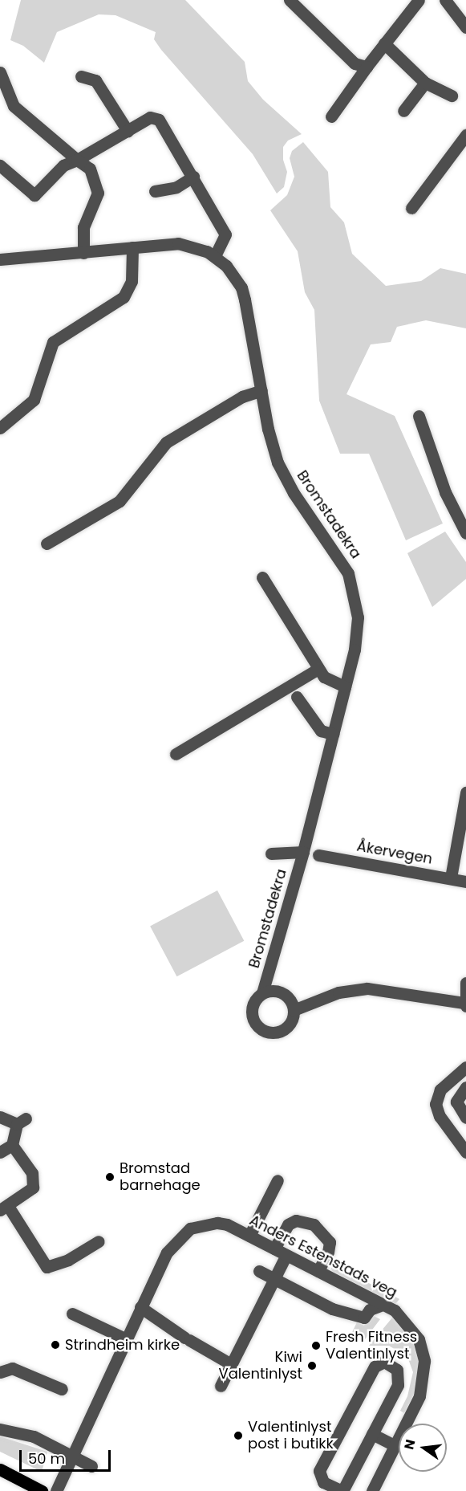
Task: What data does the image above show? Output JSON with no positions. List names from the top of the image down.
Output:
{
  "streets": {
    "street": ["Bromstadekra", "Åkervegen", "Anders Estenstads veg"]
  },
  "places": [
    "Bromstad barnehage",
    "Strindheim kirke",
    "Fresh Fitness Valentinlyst",
    "Kiwi Valentinlyst",
    "Valentinlyst post i butikk"
  ],
  "scale_bar": "50 m",
  "north": "left"
}
